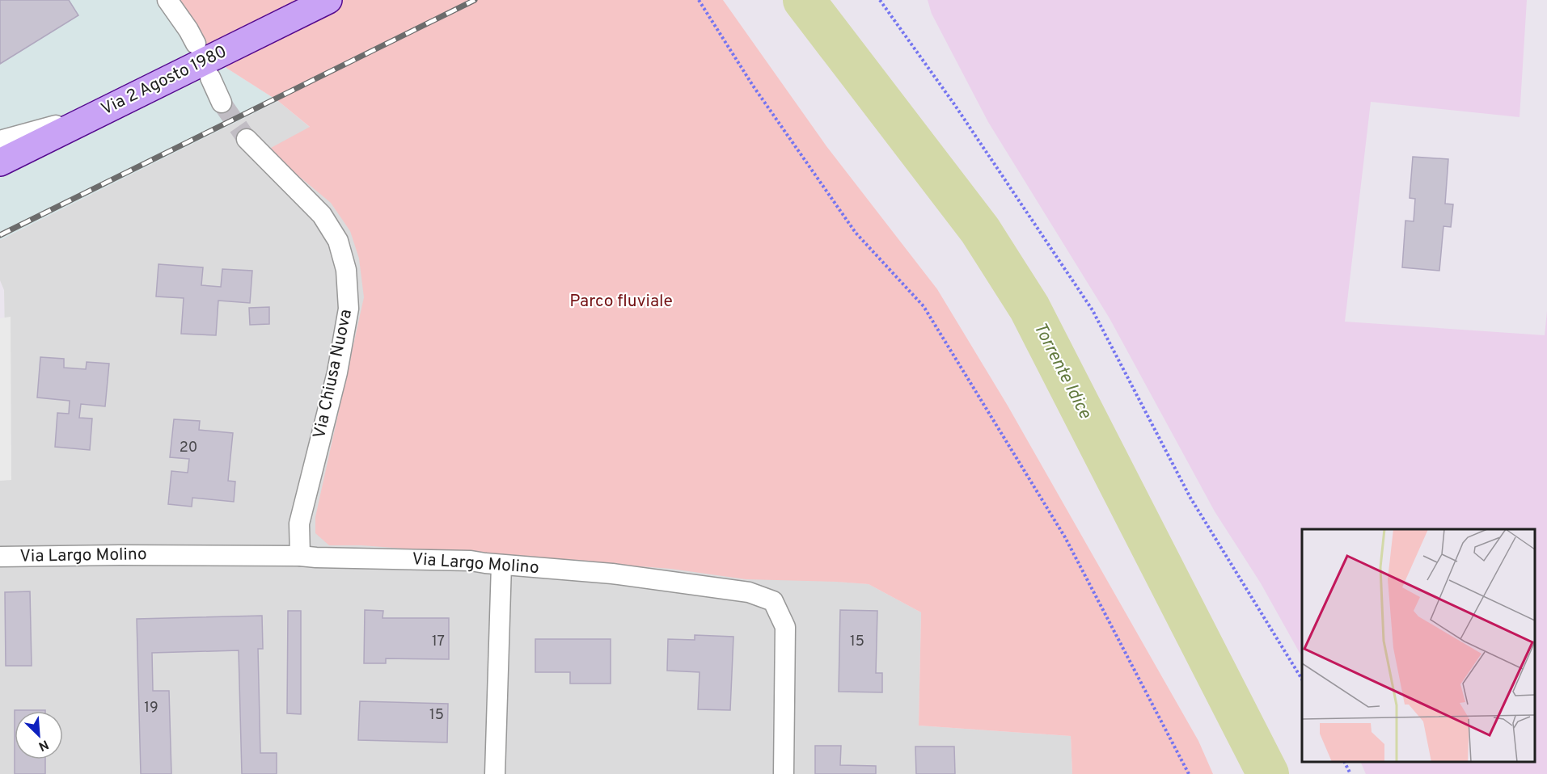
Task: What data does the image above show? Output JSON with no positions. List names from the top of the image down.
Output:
{
  "streets": {
    "main road": ["Via 2 Agosto 1980"],
    "street": ["Via Chiusa Nuova", "Via Largo Molino"]
  },
  "crossings": [
    ["Via Chiusa Nuova", "Via Largo Molino"]
  ],
  "water": ["Torrente Idice"],
  "parks": ["Parco fluviale"],
  "house_numbers": [
    "20",
    "17",
    "15",
    "19",
    "15"
  ],
  "north": "bottom right"
}
